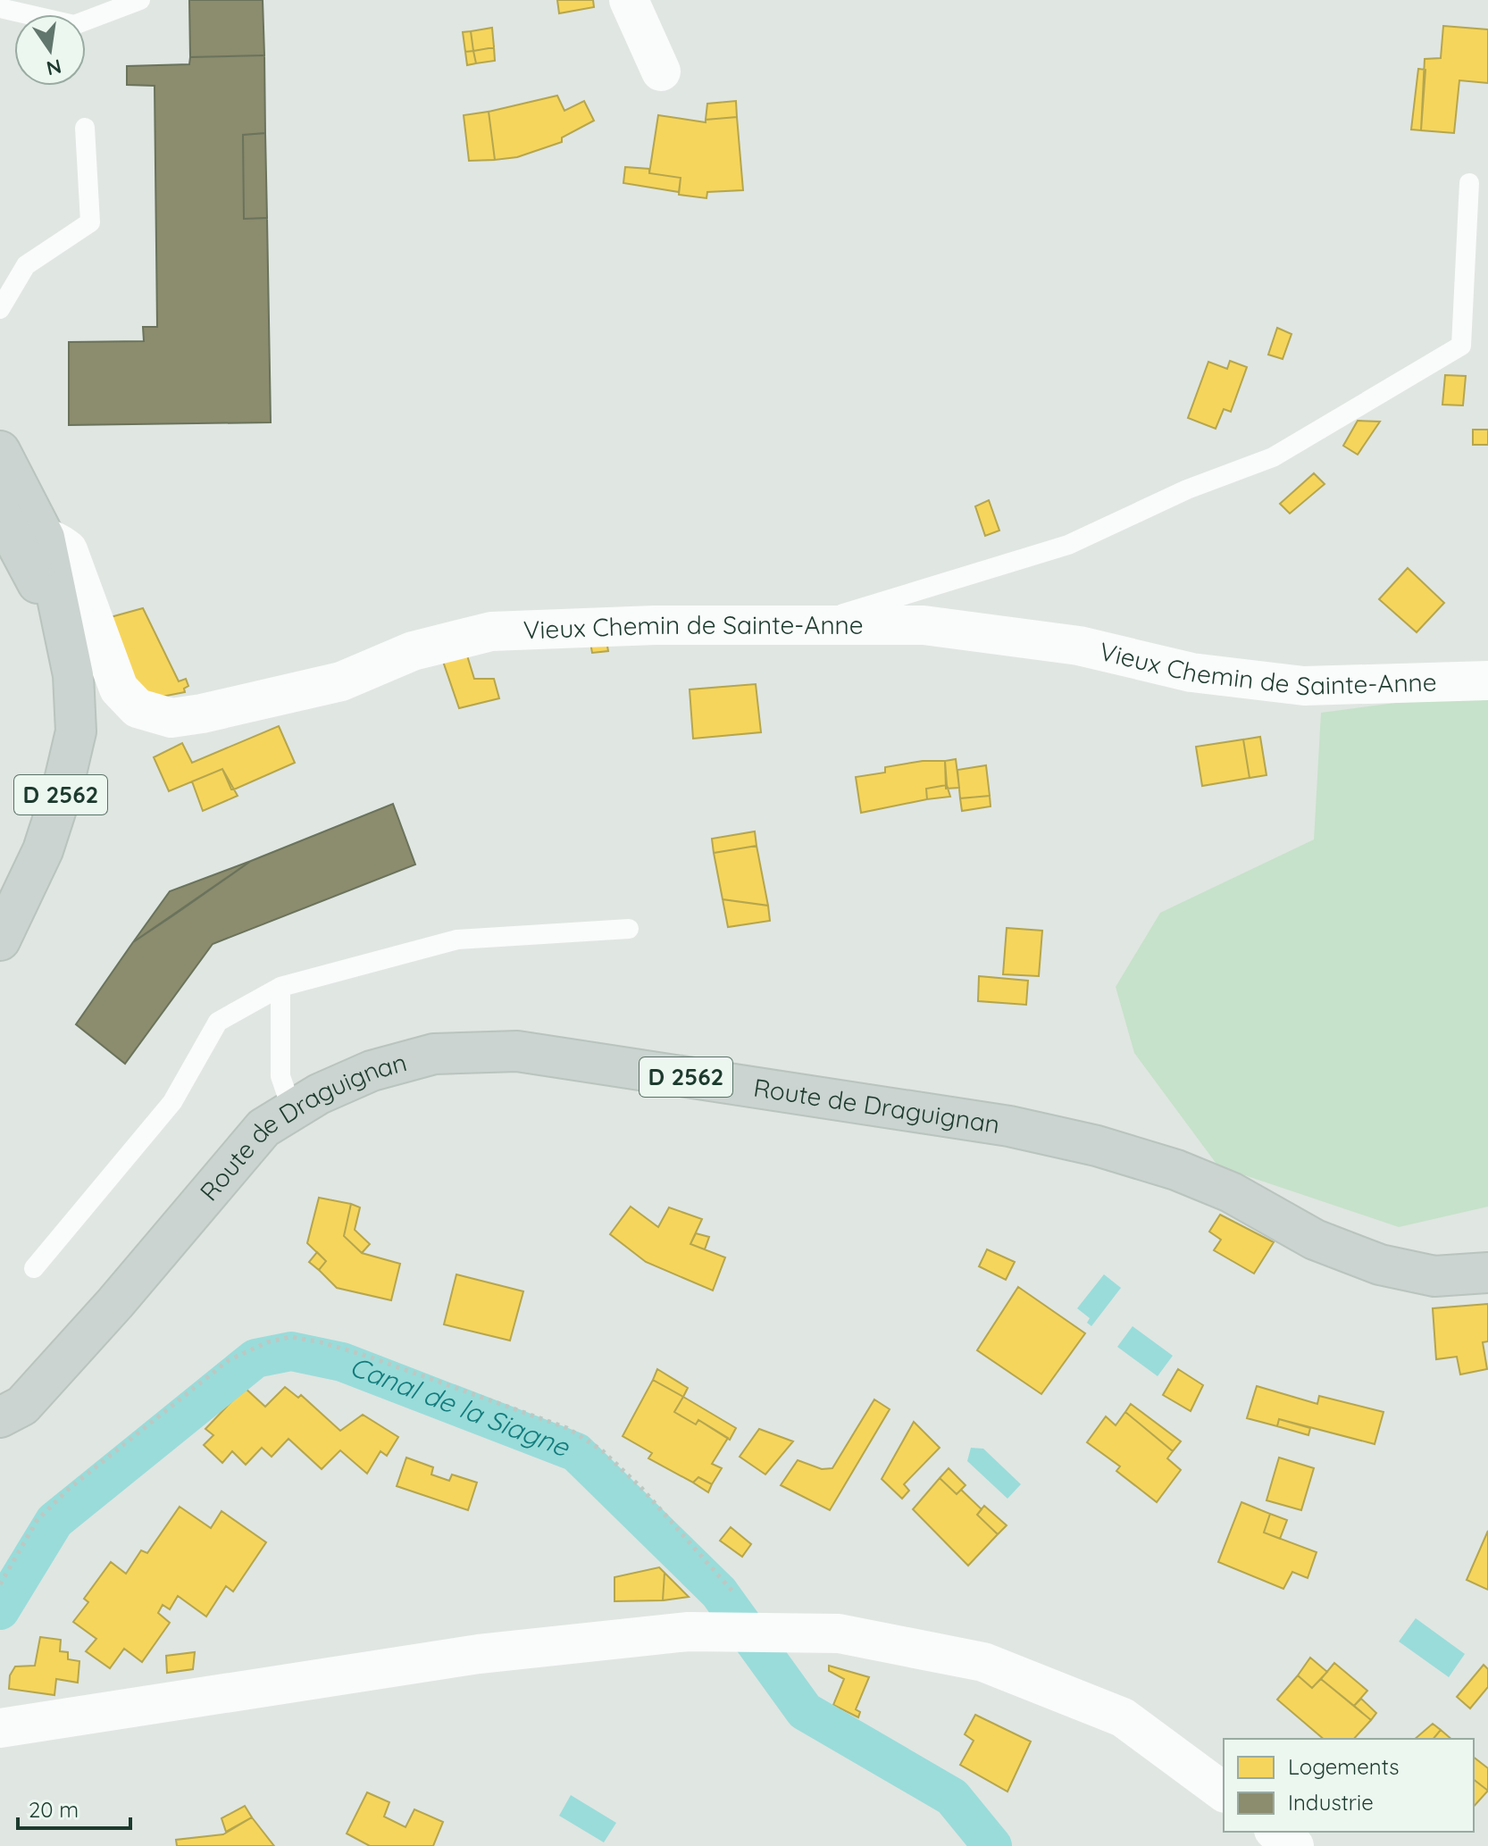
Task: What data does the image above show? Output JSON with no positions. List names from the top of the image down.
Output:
{
  "streets": {
    "main road": ["D 2562", "Route de Draguignan"],
    "street": ["Vieux Chemin de Sainte-Anne"]
  },
  "crossings": [
    ["Vieux Chemin de Sainte-Anne", "D 2562"]
  ],
  "water": ["Canal de la Siagne"],
  "legend": ["Logements", "Industrie"],
  "scale_bar": "20 m",
  "north": "bottom"
}
